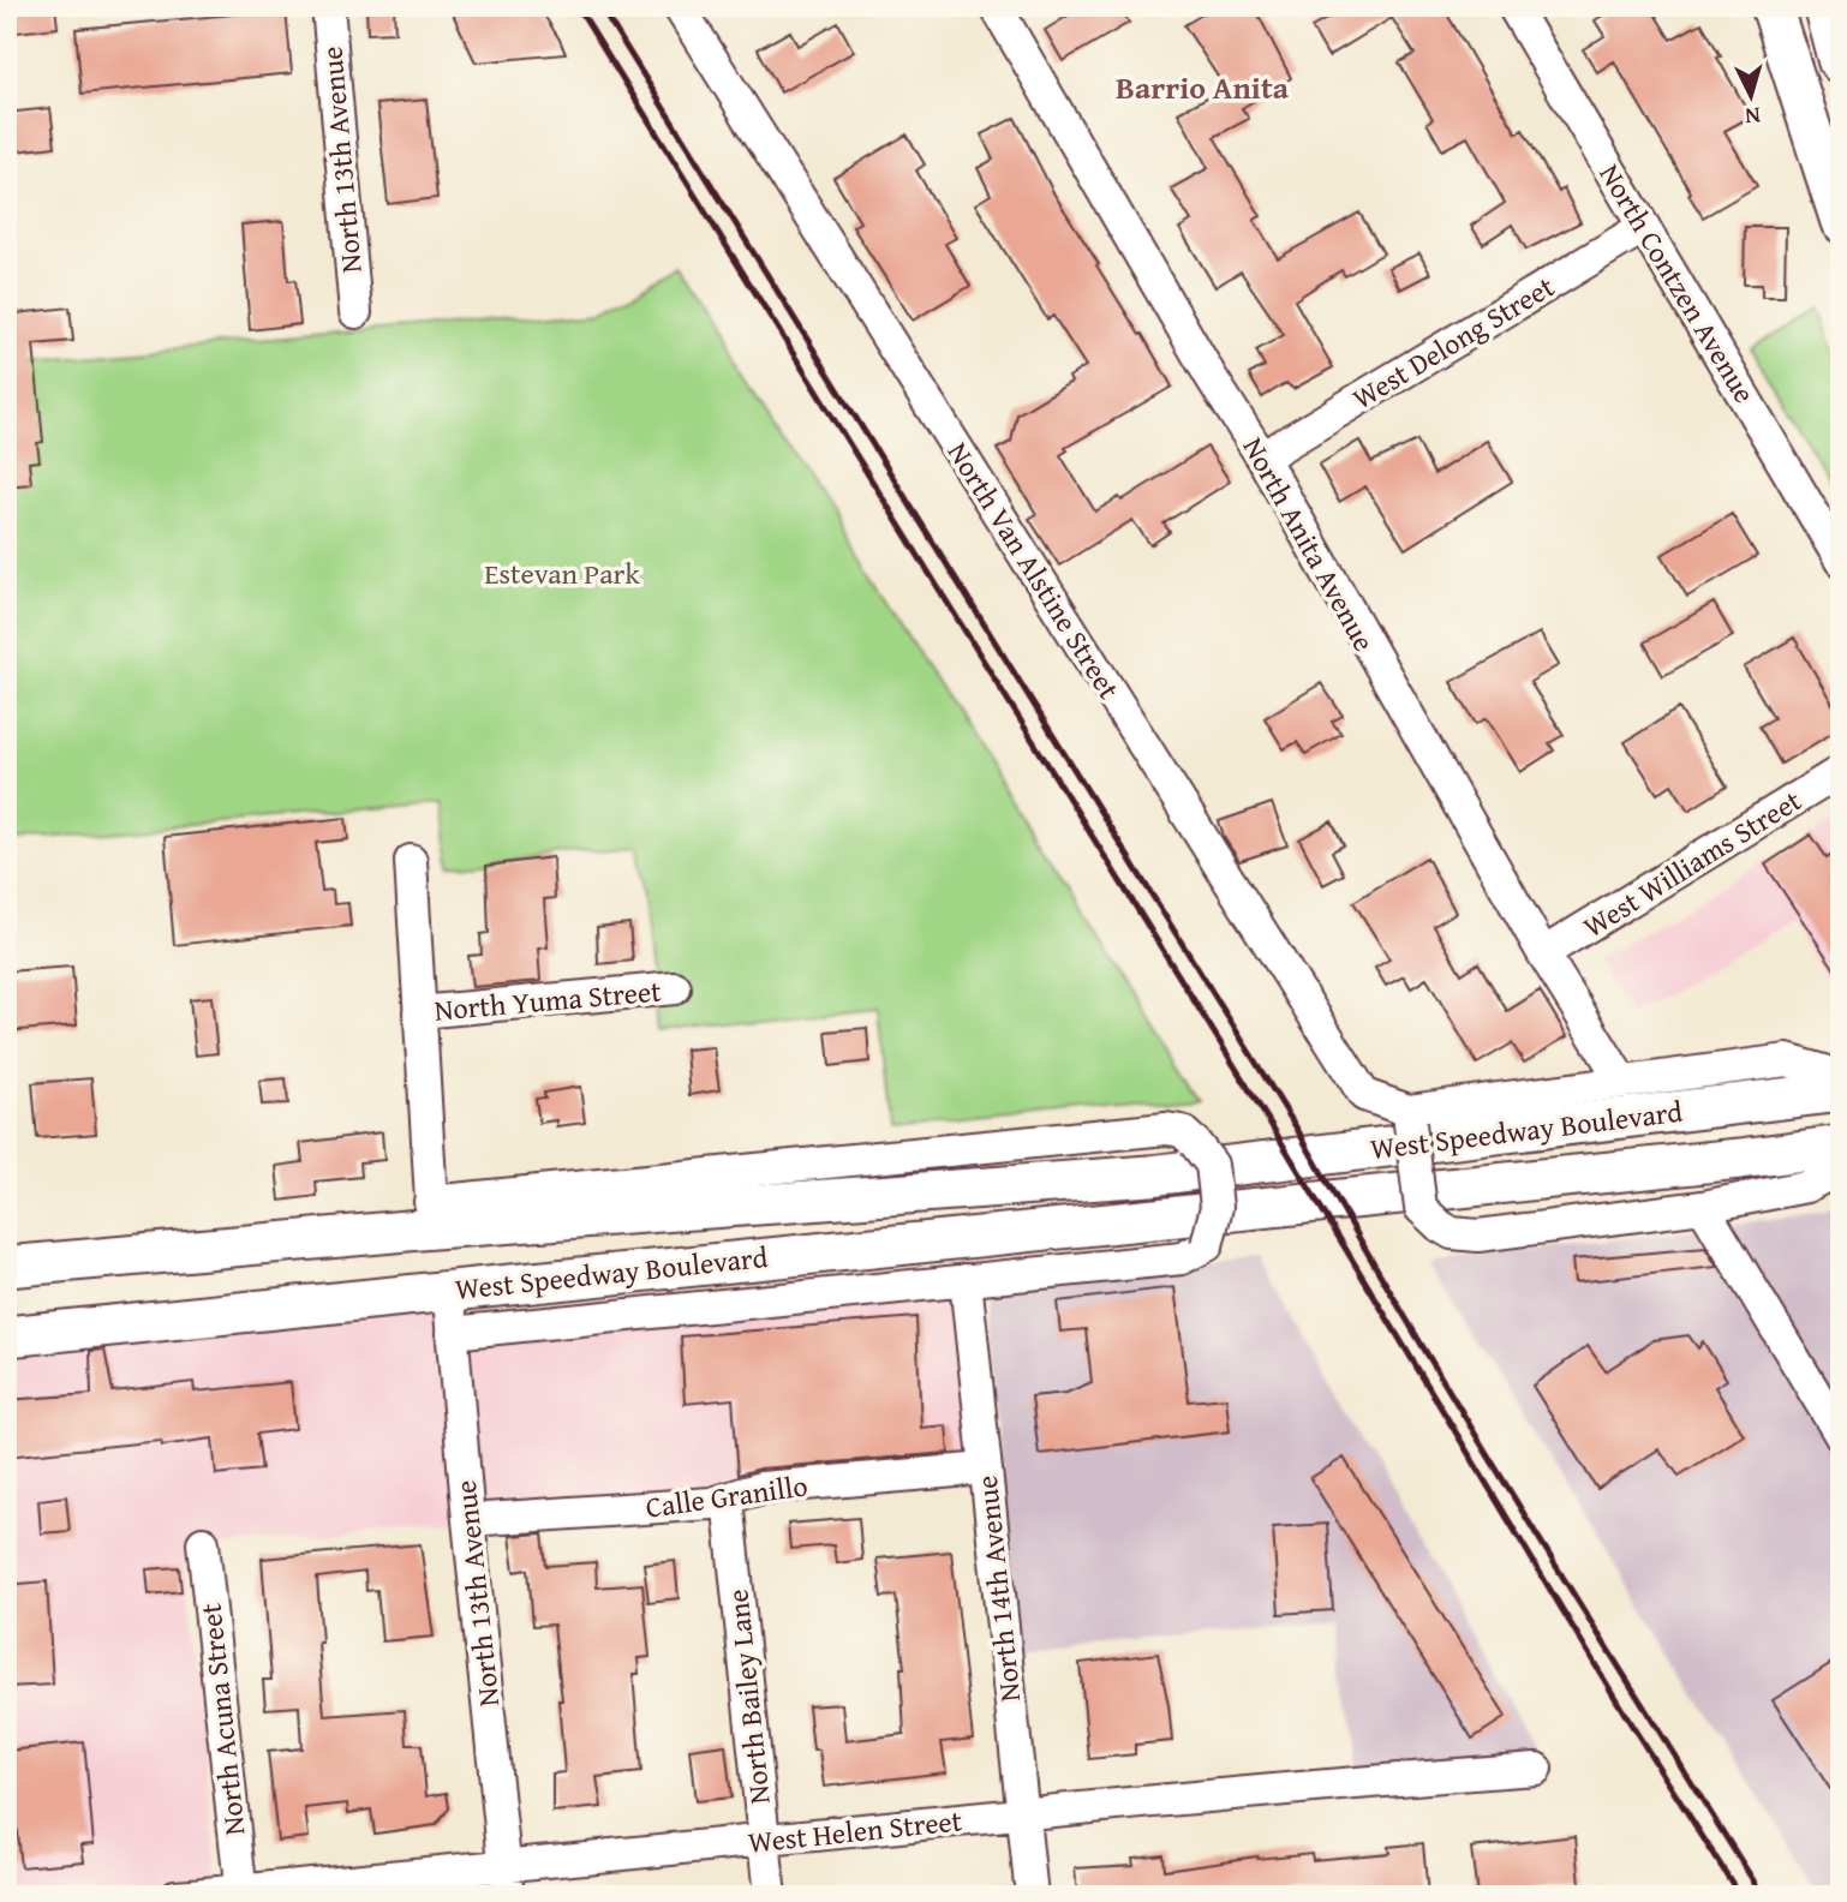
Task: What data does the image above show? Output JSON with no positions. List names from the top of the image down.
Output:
{
  "streets": {
    "main road": ["West Speedway Boulevard"],
    "street": [
      "North 13th Avenue",
      "North Contzen Avenue",
      "West Delong Street",
      "North Anita Avenue",
      "North Van Alstine Street",
      "West Williams Street",
      "North Yuma Street",
      "Calle Granillo",
      "North 14th Avenue",
      "North Bailey Lane",
      "North Acuna Street",
      "West Helen Street"
    ]
  },
  "crossings": [
    ["North 13th Avenue", "West Speedway Boulevard"],
    ["North 13th Avenue", "Calle Granillo"],
    ["North 13th Avenue", "West Helen Street"],
    ["North Contzen Avenue", "West Delong Street"],
    ["West Delong Street", "North Anita Avenue"],
    ["North Anita Avenue", "West Williams Street"],
    ["West Speedway Boulevard", "North 14th Avenue"],
    ["Calle Granillo", "North 14th Avenue"],
    ["Calle Granillo", "North Bailey Lane"],
    ["North 14th Avenue", "West Helen Street"],
    ["North Bailey Lane", "West Helen Street"],
    ["North Acuna Street", "West Helen Street"]
  ],
  "districts": ["Barrio Anita"],
  "parks": ["Estevan Park"],
  "north": "bottom"
}
